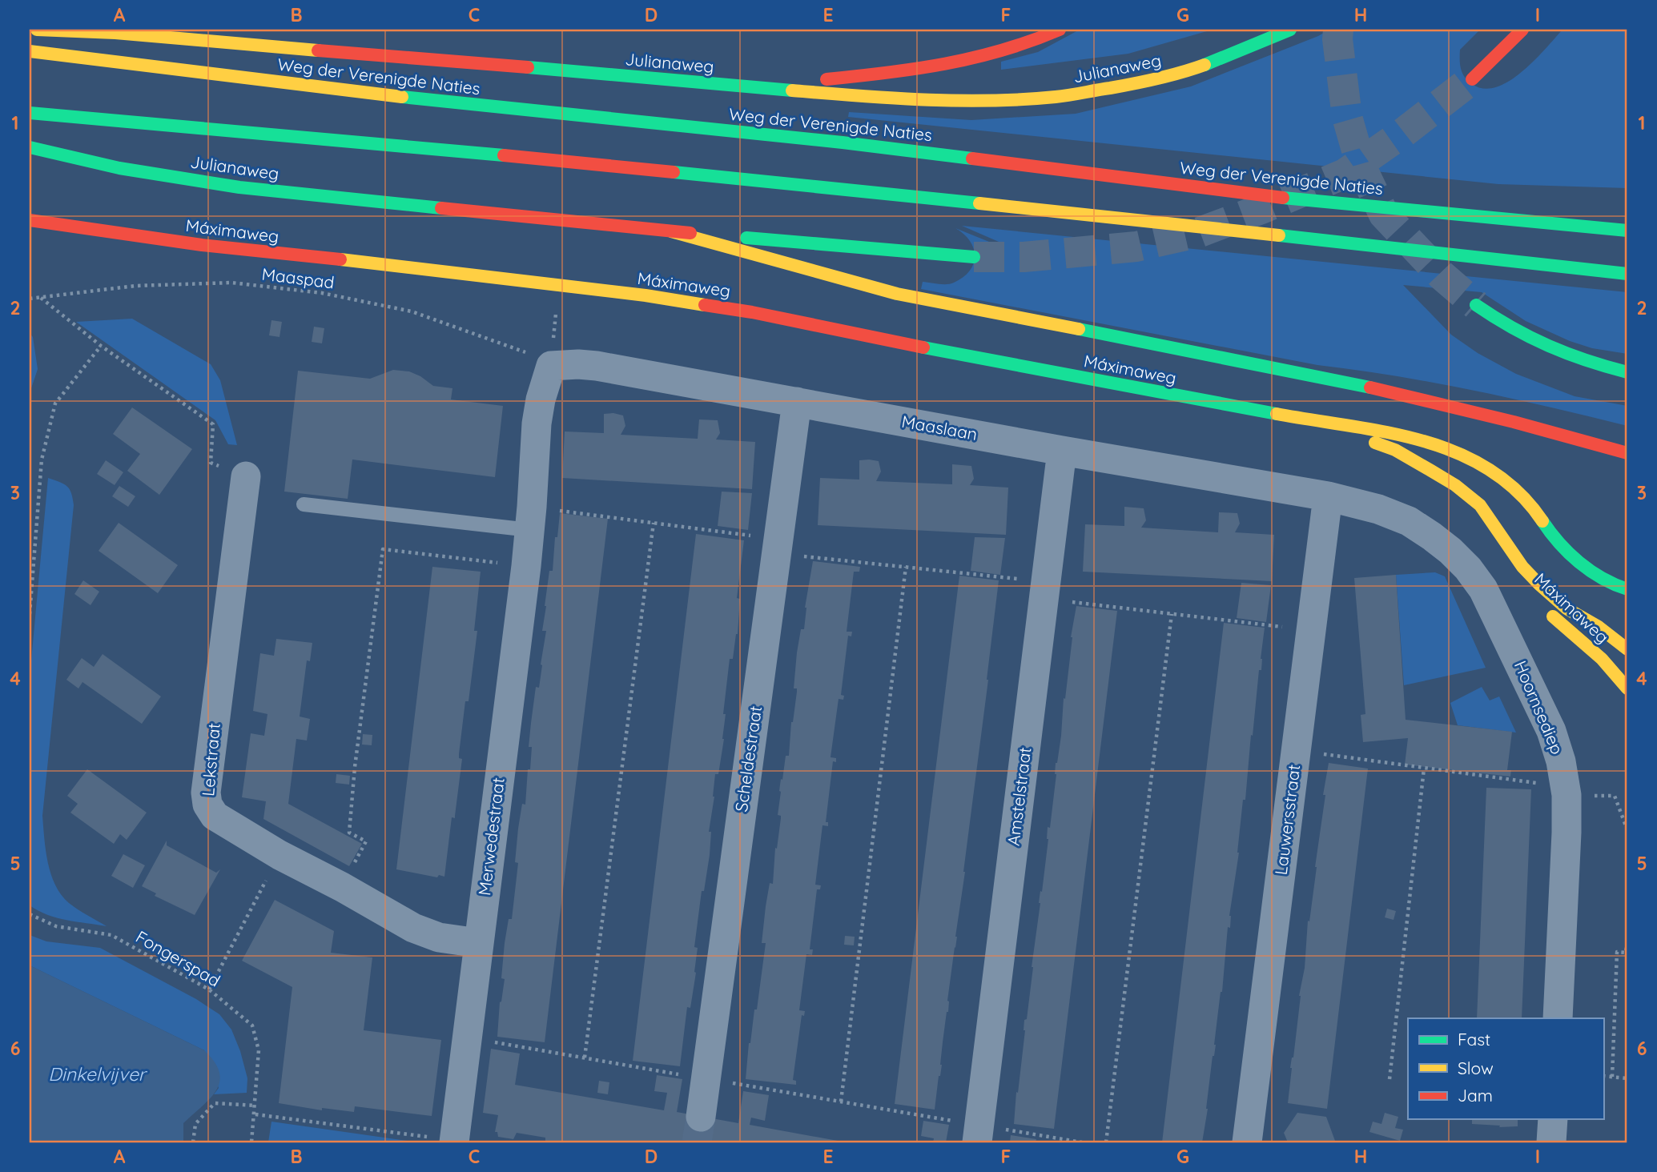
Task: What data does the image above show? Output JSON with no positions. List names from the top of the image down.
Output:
{
  "streets": {
    "main road": ["Julianaweg", "Weg der Verenigde Naties", "Máximaweg"],
    "street": [
      "Maaslaan",
      "Hoornsediep",
      "Scheldestraat",
      "Lekstraat",
      "Amstelstraat",
      "Lauwersstraat",
      "Merwedestraat"
    ],
    "path": ["Maaspad", "Fongerspad"]
  },
  "crossings": [
    ["Maaspad", "Maaslaan"],
    ["Maaspad", "Merwedestraat"],
    ["Maaslaan", "Hoornsediep"],
    ["Maaslaan", "Scheldestraat"],
    ["Maaslaan", "Amstelstraat"],
    ["Maaslaan", "Lauwersstraat"],
    ["Maaslaan", "Merwedestraat"],
    ["Hoornsediep", "Lauwersstraat"],
    ["Lekstraat", "Merwedestraat"]
  ],
  "water": ["Dinkelvijver"],
  "legend": ["Fast", "Slow", "Jam"],
  "grid": {
    "columns": [
      "A",
      "B",
      "C",
      "D",
      "E",
      "F",
      "G",
      "H",
      "I"
    ],
    "rows": [
      "1",
      "2",
      "3",
      "4",
      "5",
      "6"
    ]
  }
}
